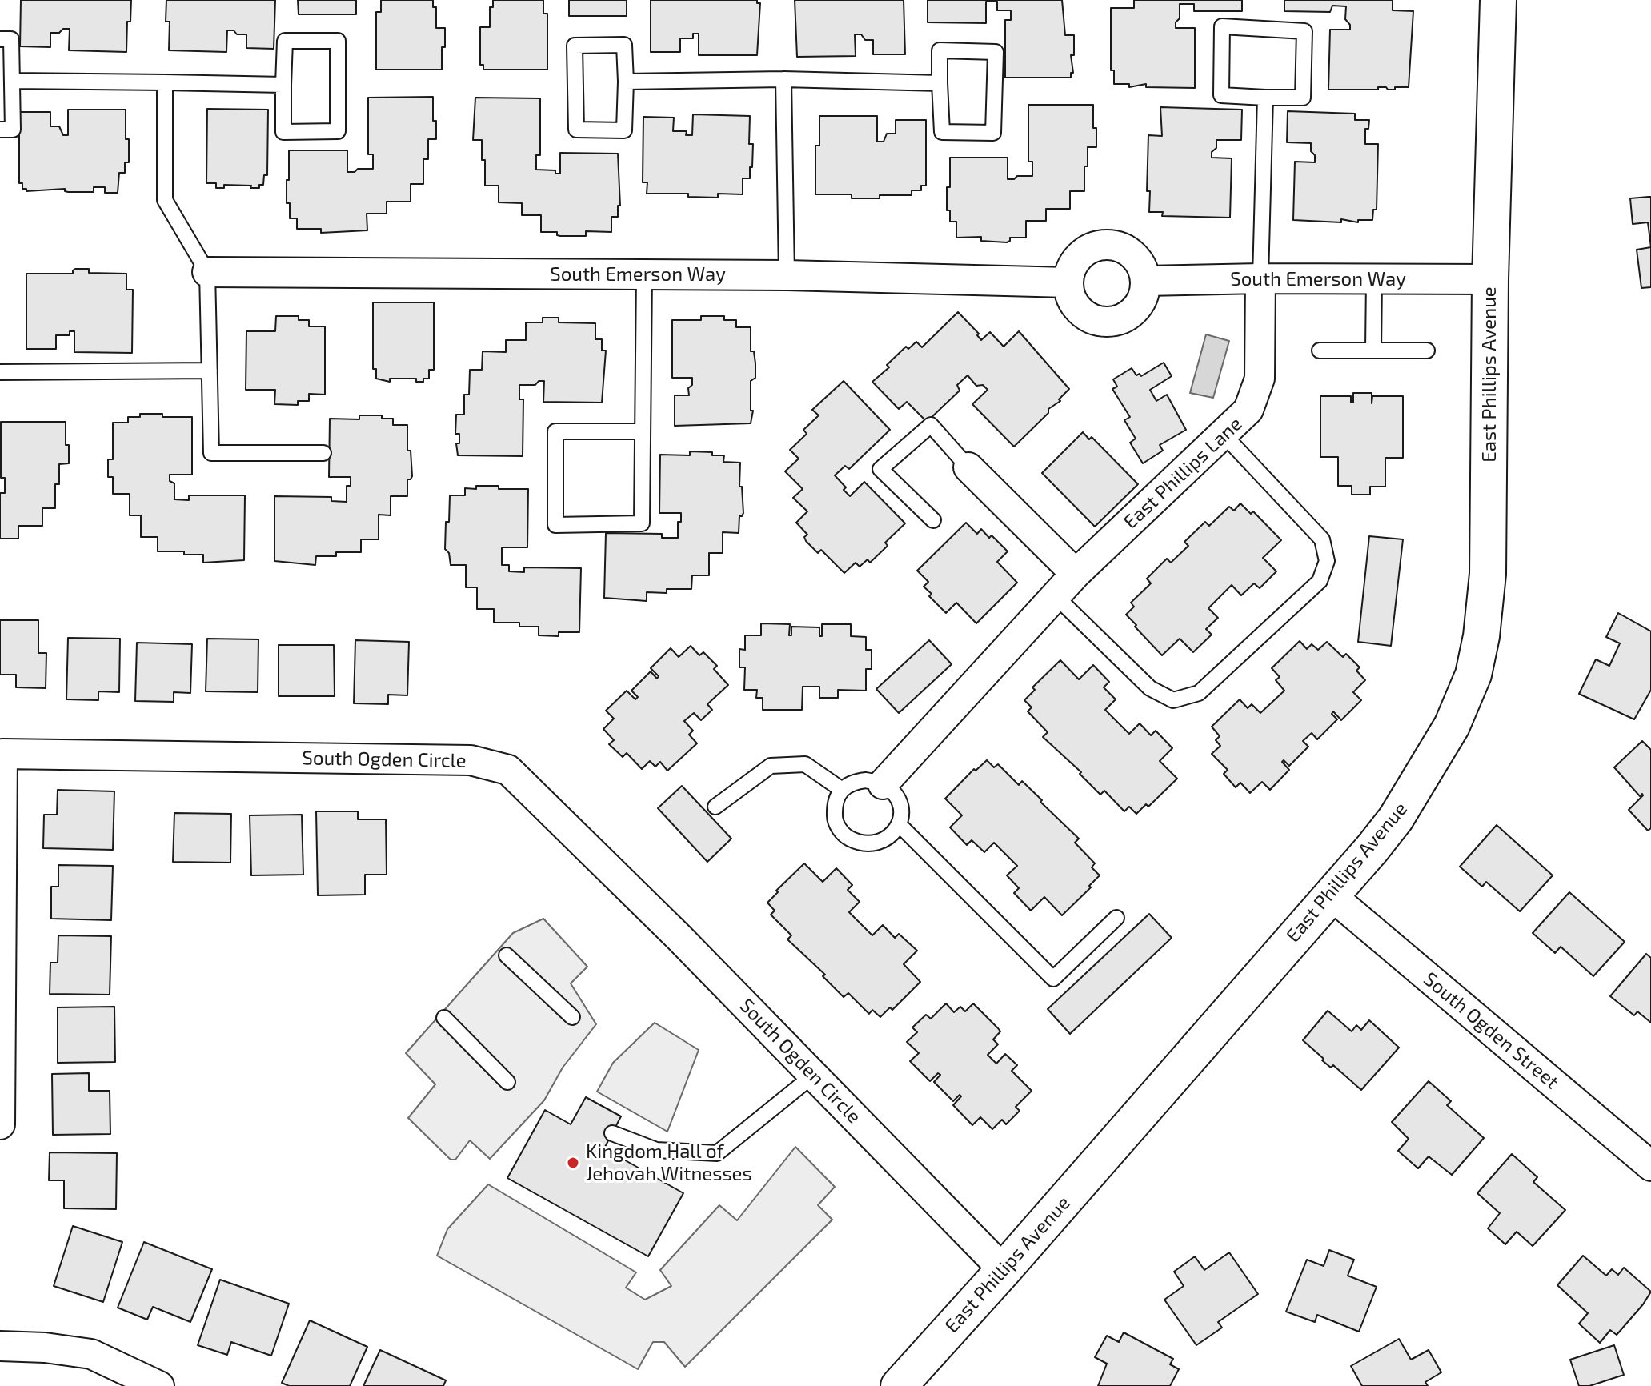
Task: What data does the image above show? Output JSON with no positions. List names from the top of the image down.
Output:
{
  "streets": {
    "street": [
      "South Emerson Way",
      "East Phillips Avenue",
      "East Phillips Lane",
      "South Ogden Circle",
      "South Ogden Street"
    ]
  },
  "crossings": [
    ["South Emerson Way", "East Phillips Avenue"],
    ["South Emerson Way", "East Phillips Lane"],
    ["East Phillips Avenue", "South Ogden Circle"],
    ["East Phillips Avenue", "South Ogden Street"]
  ],
  "places": ["Kingdom Hall of Jehovah Witnesses"]
}
